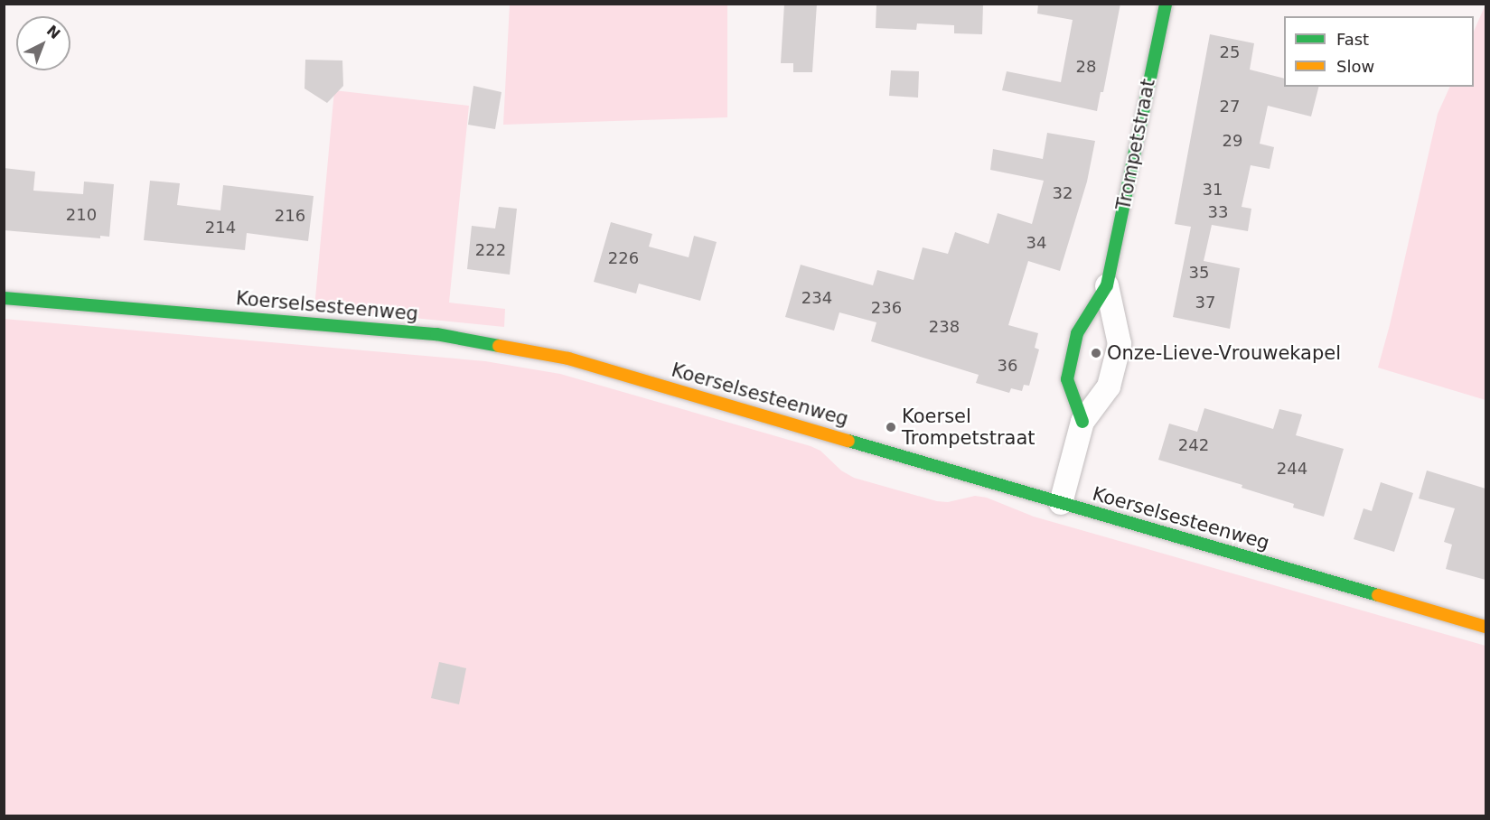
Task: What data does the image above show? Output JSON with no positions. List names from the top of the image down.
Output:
{
  "streets": {
    "street": ["Trompetstraat", "Koerselsesteenweg"]
  },
  "crossings": [
    ["Trompetstraat", "Koerselsesteenweg"]
  ],
  "places": ["Onze-Lieve-Vrouwekapel", "Koersel Trompetstraat"],
  "house_numbers": [
    "25",
    "28",
    "27",
    "29",
    "31",
    "32",
    "33",
    "210",
    "216",
    "214",
    "34",
    "222",
    "226",
    "35",
    "234",
    "37",
    "236",
    "238",
    "36",
    "242",
    "244"
  ],
  "legend": ["Fast", "Slow"],
  "north": "top right"
}
